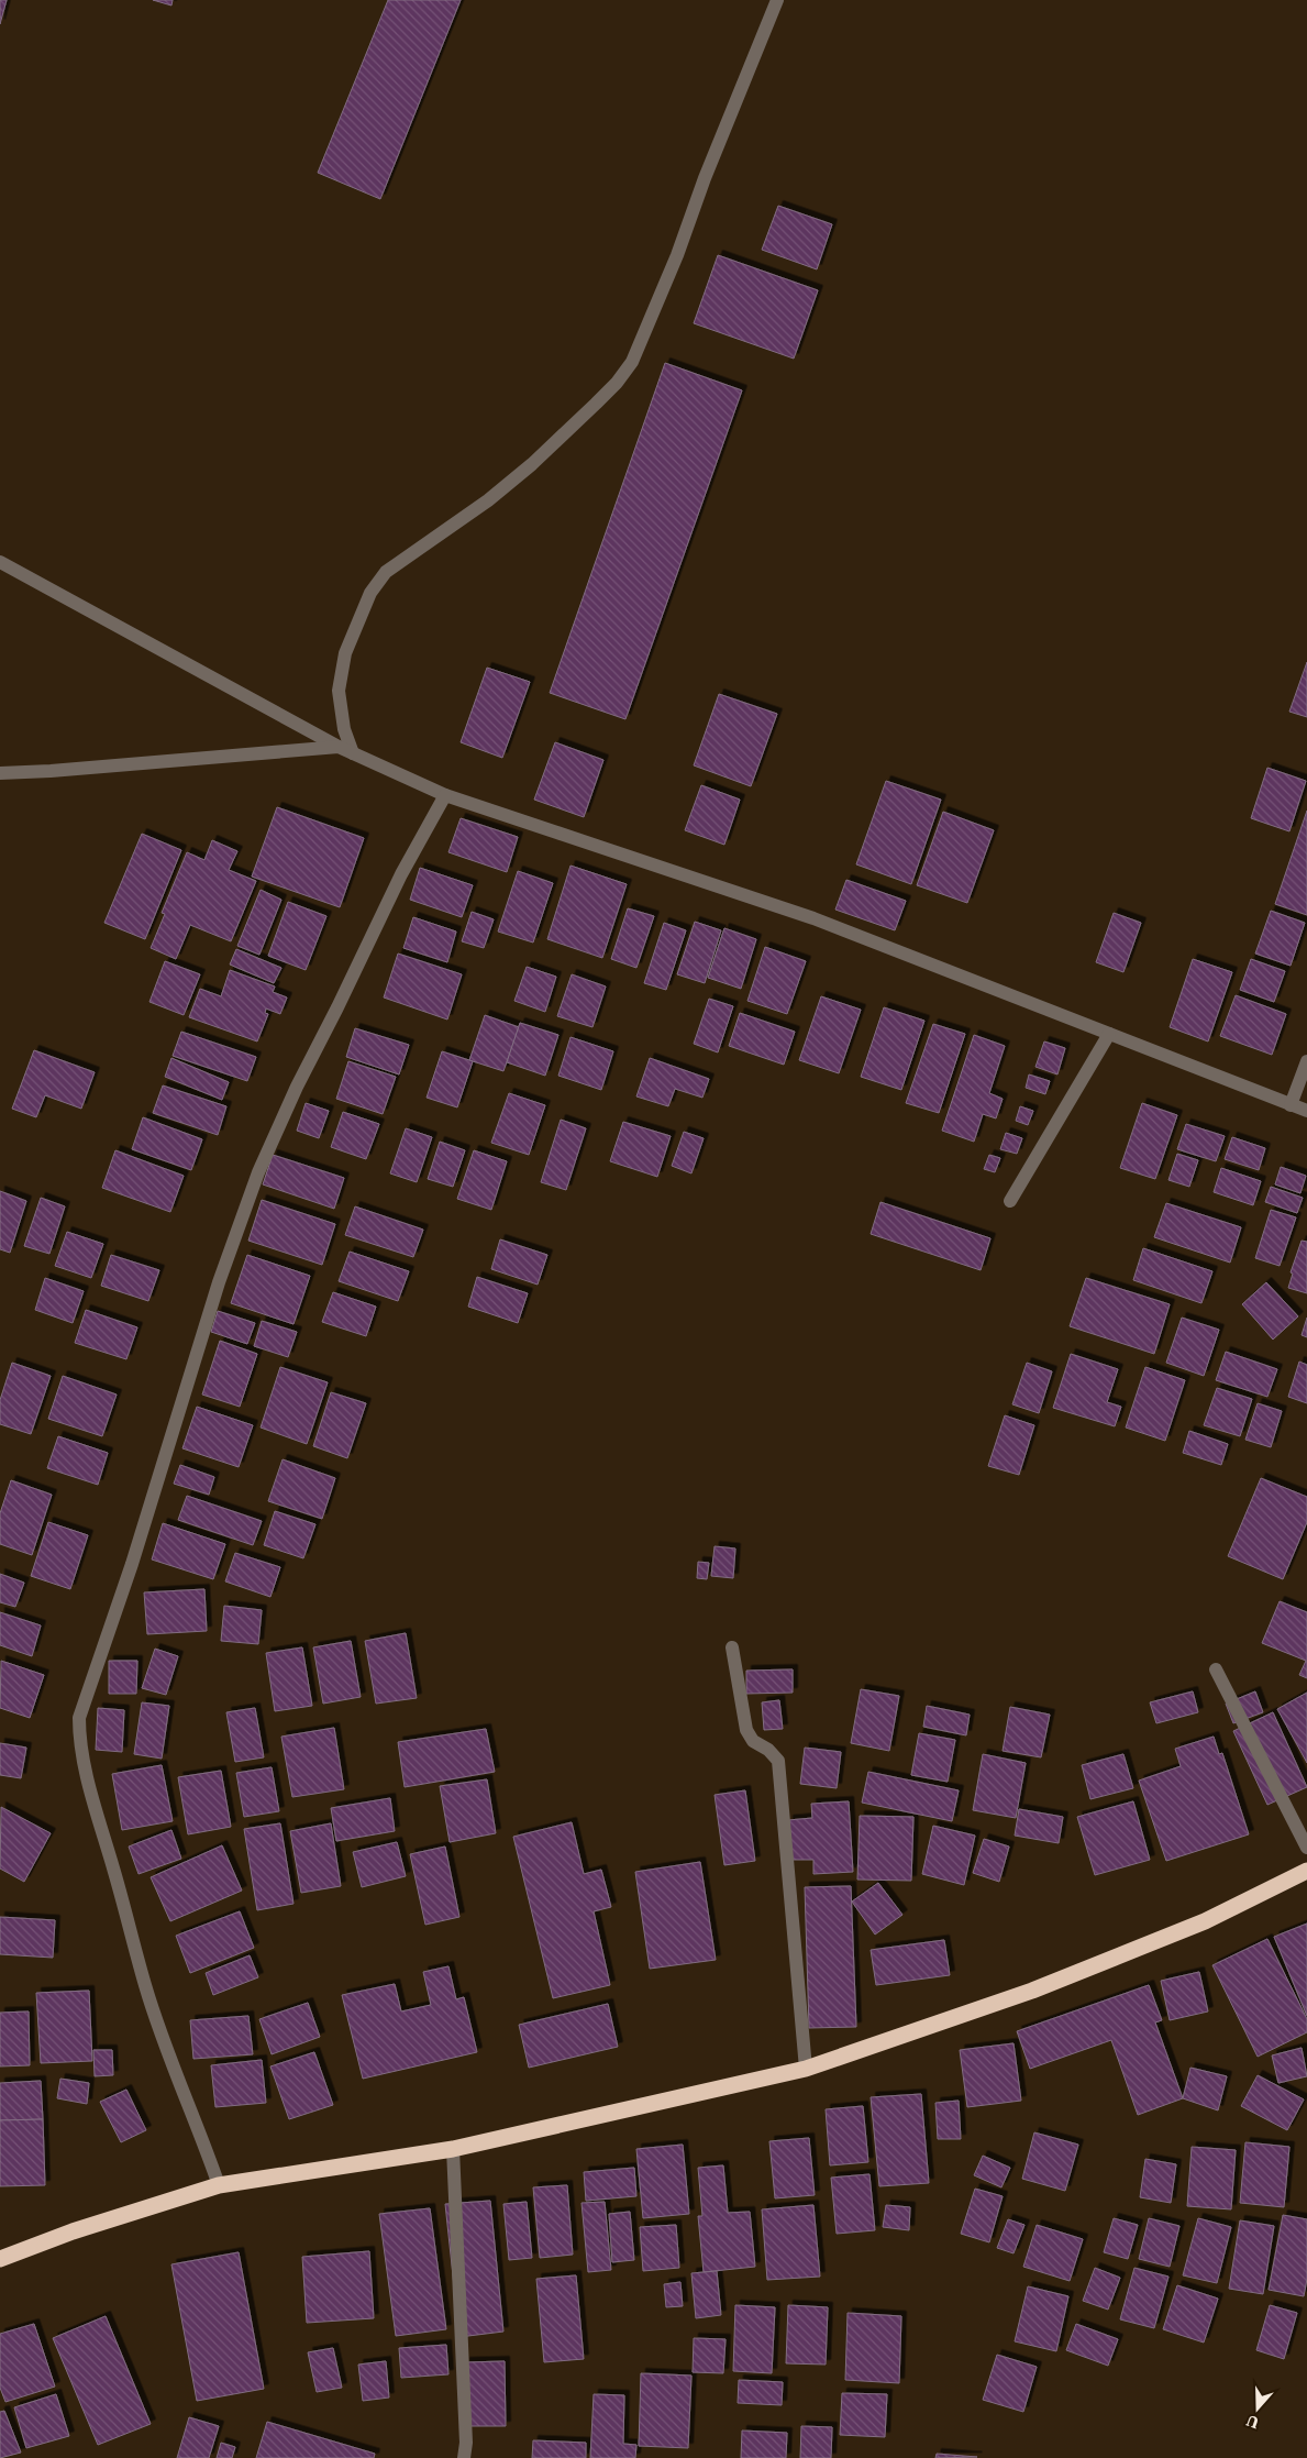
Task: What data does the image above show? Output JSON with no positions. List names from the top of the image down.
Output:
{
  "north": "bottom"
}
